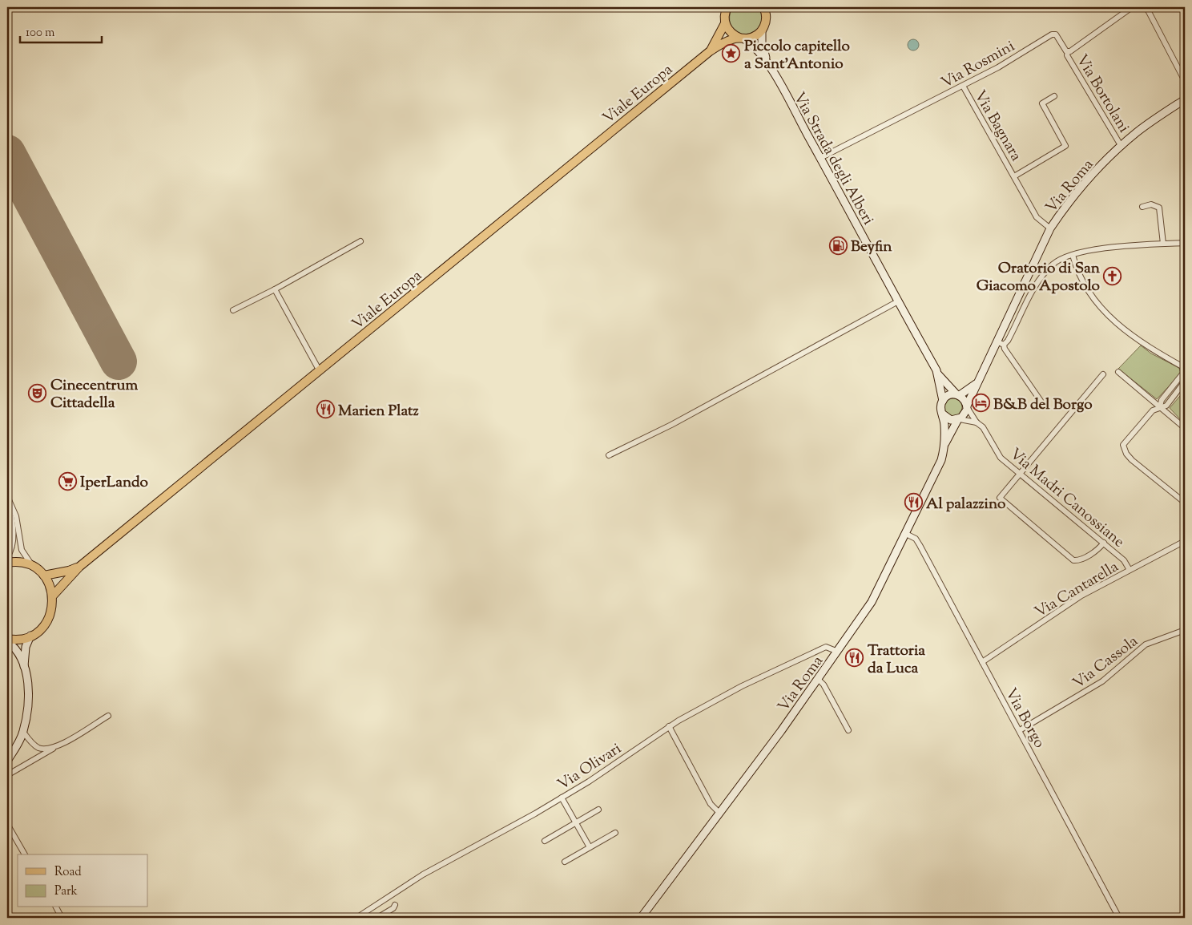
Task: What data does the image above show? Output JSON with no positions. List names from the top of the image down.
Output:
{
  "streets": {
    "main road": ["Viale Europa", "Via Strada degli Alberi", "Via Roma"],
    "street": [
      "Via Rosmini",
      "Via Bortolani",
      "Via Bagnara",
      "Via Madri Canossiane",
      "Via Cantarella",
      "Via Cassola",
      "Via Borgo",
      "Via Olivari"
    ]
  },
  "crossings": [
    ["Via Rosmini", "Via Bortolani"],
    ["Via Rosmini", "Via Bagnara"],
    ["Via Rosmini", "Via Strada degli Alberi"],
    ["Viale Europa", "Via Strada degli Alberi"],
    ["Via Bortolani", "Via Roma"],
    ["Via Bagnara", "Via Roma"],
    ["Via Strada degli Alberi", "Via Roma"],
    ["Via Strada degli Alberi", "Via Madri Canossiane"],
    ["Via Roma", "Via Madri Canossiane"],
    ["Via Roma", "Via Borgo"],
    ["Via Roma", "Via Olivari"],
    ["Via Madri Canossiane", "Via Cantarella"],
    ["Via Cantarella", "Via Borgo"],
    ["Via Cassola", "Via Borgo"]
  ],
  "places": {
    "place": ["Piccolo capitello a Sant'Antonio"],
    "fuel station": ["Beyfin"],
    "church": ["Oratorio di San Giacomo Apostolo"],
    "theatre": ["Cinecentrum Cittadella"],
    "hotel": ["B&B del Borgo"],
    "restaurant": ["Marien Platz", "Al palazzino", "Trattoria da Luca"],
    "supermarket": ["IperLando"]
  },
  "legend": ["Road", "Park"],
  "scale_bar": "100 m"
}
